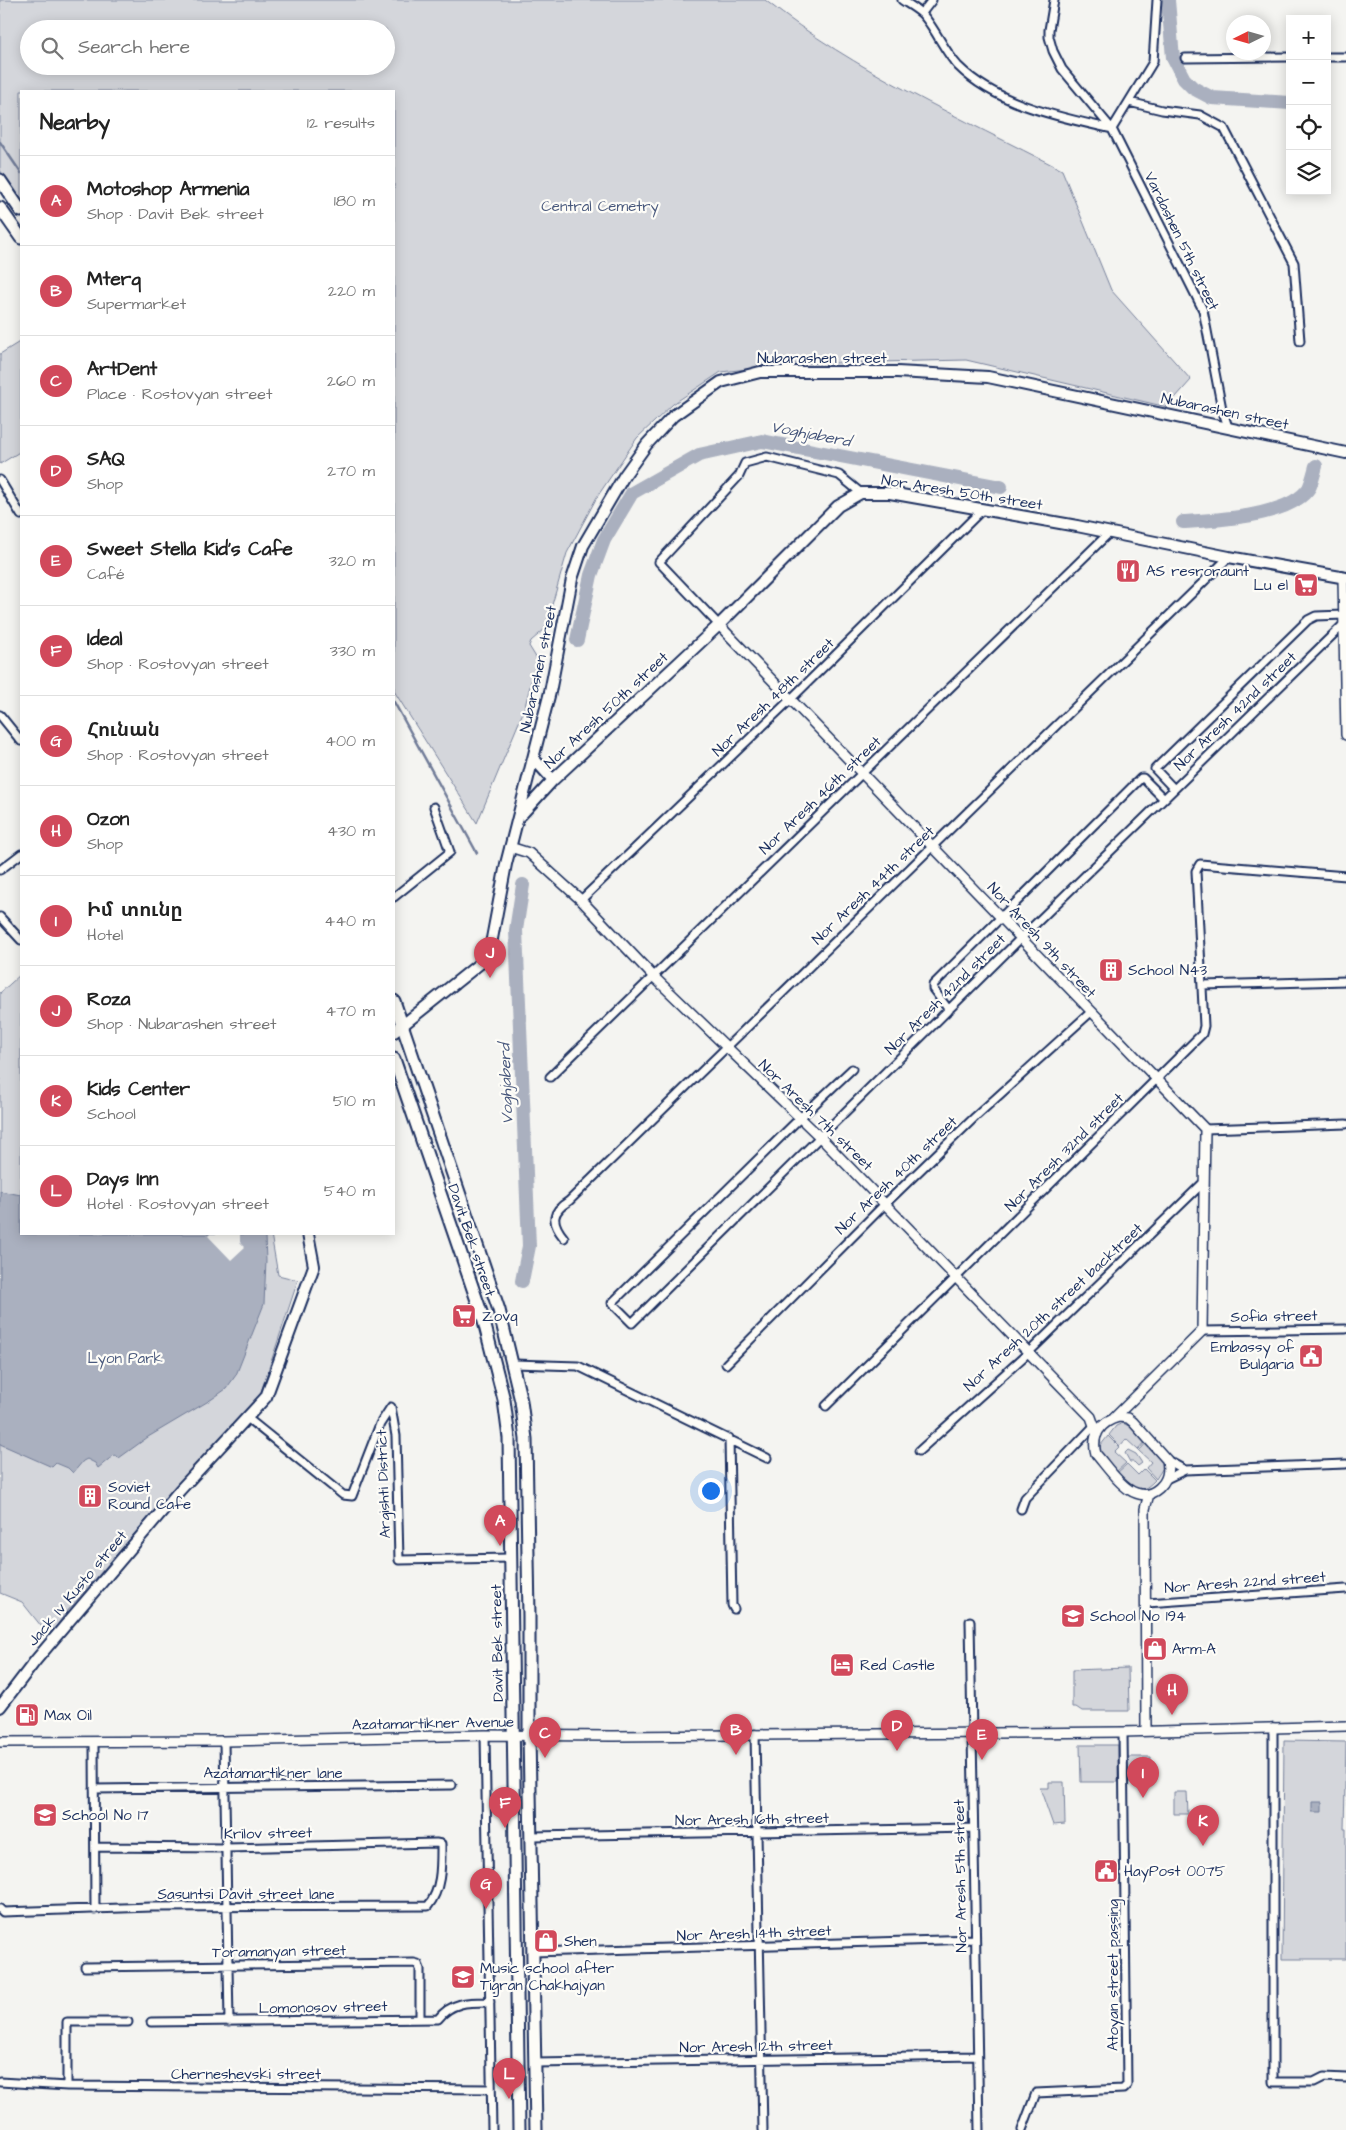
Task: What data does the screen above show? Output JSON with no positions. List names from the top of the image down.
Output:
{
  "streets": {
    "main road": [
      "Nubarashen street",
      "Nor Aresh 50th street",
      "Davit Bek street",
      "Jack Iv Kusto street"
    ],
    "street": [
      "Vardashen 5th street",
      "Nor Aresh 48th street",
      "Nor Aresh 42nd street",
      "Nor Aresh 46th street",
      "Nor Aresh 44th street",
      "Nor Aresh 9th street",
      "Nor Aresh 7th street",
      "Nor Aresh 32nd street",
      "Nor Aresh 40th street",
      "Nor Aresh 20th street backtreet",
      "Sofia street",
      "Argishti District",
      "Nor Aresh 22nd street",
      "Azatamartikner Avenue",
      "Azatamartikner lane",
      "Nor Aresh 16th street",
      "Krilov street",
      "Nor Aresh 5th street",
      "Sasuntsi Davit street lane",
      "Nor Aresh 14th street",
      "Toramanyan street",
      "Atoyan street passing",
      "Lomonosov street",
      "Nor Aresh 12th street",
      "Cherneshevski street"
    ]
  },
  "crossings": [
    ["Vardashen 5th street", "Nubarashen street"],
    ["Nubarashen street", "Nor Aresh 50th street"],
    ["Nubarashen street", "Nor Aresh 7th street"],
    ["Nubarashen street", "Davit Bek street"],
    ["Nor Aresh 50th street", "Nor Aresh 48th street"],
    ["Nor Aresh 50th street", "Nor Aresh 46th street"],
    ["Nor Aresh 50th street", "Nor Aresh 44th street"],
    ["Nor Aresh 50th street", "Nor Aresh 9th street"],
    ["Nor Aresh 48th street", "Nor Aresh 9th street"],
    ["Nor Aresh 48th street", "Nor Aresh 7th street"],
    ["Nor Aresh 42nd street", "Nor Aresh 9th street"],
    ["Nor Aresh 42nd street", "Nor Aresh 7th street"],
    ["Nor Aresh 46th street", "Nor Aresh 9th street"],
    ["Nor Aresh 46th street", "Nor Aresh 7th street"],
    ["Nor Aresh 44th street", "Nor Aresh 9th street"],
    ["Nor Aresh 44th street", "Nor Aresh 7th street"],
    ["Nor Aresh 9th street", "Nor Aresh 32nd street"],
    ["Nor Aresh 9th street", "Nor Aresh 40th street"],
    ["Nor Aresh 7th street", "Nor Aresh 32nd street"],
    ["Nor Aresh 7th street", "Nor Aresh 40th street"],
    ["Nor Aresh 7th street", "Nor Aresh 20th street backtreet"],
    ["Davit Bek street", "Argishti District"],
    ["Davit Bek street", "Azatamartikner Avenue"],
    ["Davit Bek street", "Nor Aresh 16th street"],
    ["Davit Bek street", "Nor Aresh 14th street"],
    ["Davit Bek street", "Nor Aresh 12th street"],
    ["Argishti District", "Jack Iv Kusto street"],
    ["Azatamartikner Avenue", "Nor Aresh 5th street"],
    ["Azatamartikner Avenue", "Atoyan street passing"],
    ["Nor Aresh 16th street", "Nor Aresh 5th street"],
    ["Krilov street", "Sasuntsi Davit street lane"],
    ["Nor Aresh 5th street", "Nor Aresh 14th street"],
    ["Nor Aresh 5th street", "Nor Aresh 12th street"],
    ["Toramanyan street", "Lomonosov street"]
  ],
  "water": ["Voghjaberd"],
  "parks": ["Central Cemetry", "Lyon Park"],
  "places": {
    "restaurant": ["AS resroraunt"],
    "supermarket": ["Lu el", "Zovq"],
    "building": ["School N43", "Soviet Round Cafe"],
    "public building": ["Embassy of Bulgaria", "HayPost 0075"],
    "school or university": ["School No 194", "School No 17", "Music school after Tigran Chakhajyan"],
    "shop": ["Arm-A", "Shen"],
    "hotel": ["Red Castle"],
    "fuel station": ["Max Oil"]
  },
  "north": "left",
  "page": {
    "map_buttons": ["+", "−"],
    "search": "Search here",
    "heading": ["Nearby", "12 results"],
    "list": [
      {
        "mark": "A",
        "name": "Motoshop Armenia",
        "note": "Shop · Davit Bek street",
        "value": "180 m"
      },
      {
        "mark": "B",
        "name": "Mterq",
        "note": "Supermarket",
        "value": "220 m"
      },
      {
        "mark": "C",
        "name": "ArtDent",
        "note": "Place · Rostovyan street",
        "value": "260 m"
      },
      {
        "mark": "D",
        "name": "SAQ",
        "note": "Shop",
        "value": "270 m"
      },
      {
        "mark": "E",
        "name": "Sweet Stella Kid's Cafe",
        "note": "Café",
        "value": "320 m"
      },
      {
        "mark": "F",
        "name": "Ideal",
        "note": "Shop · Rostovyan street",
        "value": "330 m"
      },
      {
        "mark": "G",
        "name": "Հունան",
        "note": "Shop · Rostovyan street",
        "value": "400 m"
      },
      {
        "mark": "H",
        "name": "Ozon",
        "note": "Shop",
        "value": "430 m"
      },
      {
        "mark": "I",
        "name": "Իմ տունը",
        "note": "Hotel",
        "value": "440 m"
      },
      {
        "mark": "J",
        "name": "Roza",
        "note": "Shop · Nubarashen street",
        "value": "470 m"
      },
      {
        "mark": "K",
        "name": "Kids Center",
        "note": "School",
        "value": "510 m"
      },
      {
        "mark": "L",
        "name": "Days Inn",
        "note": "Hotel · Rostovyan street",
        "value": "540 m"
      }
    ],
    "pins": [
      "J",
      "A",
      "H",
      "D",
      "B",
      "C",
      "E",
      "I",
      "F",
      "K",
      "G",
      "L"
    ]
  }
}
